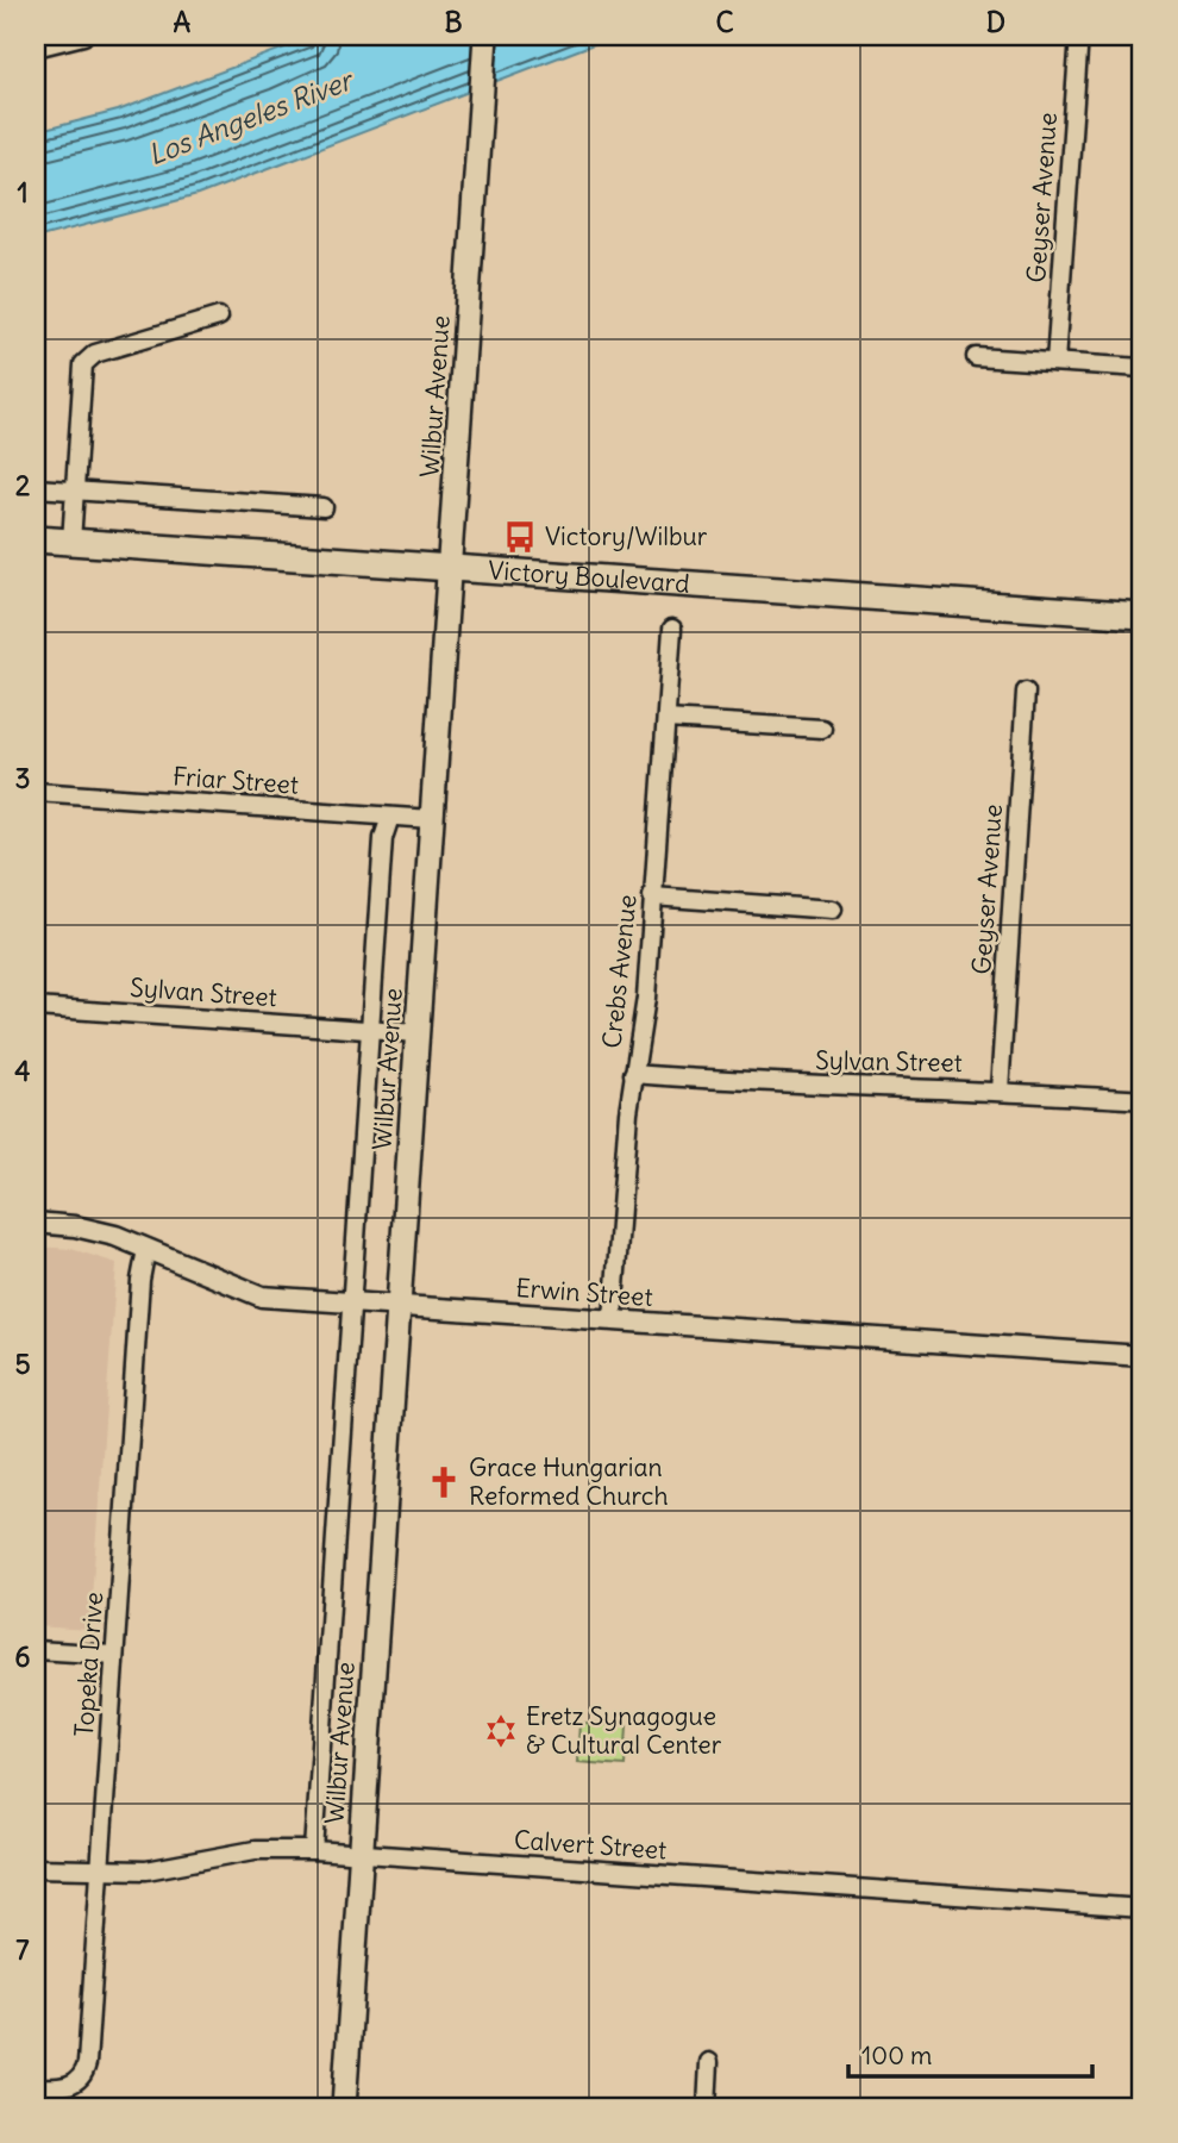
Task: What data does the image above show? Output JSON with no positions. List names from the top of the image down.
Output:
{
  "streets": {
    "main road": ["Wilbur Avenue", "Victory Boulevard"],
    "street": [
      "Geyser Avenue",
      "Friar Street",
      "Crebs Avenue",
      "Sylvan Street",
      "Erwin Street",
      "Topeka Drive",
      "Calvert Street"
    ]
  },
  "crossings": [
    ["Geyser Avenue", "Sylvan Street"],
    ["Wilbur Avenue", "Victory Boulevard"],
    ["Wilbur Avenue", "Friar Street"],
    ["Wilbur Avenue", "Sylvan Street"],
    ["Wilbur Avenue", "Erwin Street"],
    ["Wilbur Avenue", "Calvert Street"],
    ["Crebs Avenue", "Sylvan Street"],
    ["Crebs Avenue", "Erwin Street"],
    ["Erwin Street", "Topeka Drive"],
    ["Topeka Drive", "Calvert Street"]
  ],
  "water": ["Los Angeles River"],
  "places": {
    "bus stop": ["Victory/Wilbur"],
    "church": ["Grace Hungarian Reformed Church"],
    "synagogue": ["Eretz Synagogue & Cultural Center"]
  },
  "scale_bar": "100 m",
  "grid": {
    "columns": [
      "A",
      "B",
      "C",
      "D"
    ],
    "rows": [
      "1",
      "2",
      "3",
      "4",
      "5",
      "6",
      "7"
    ]
  }
}
